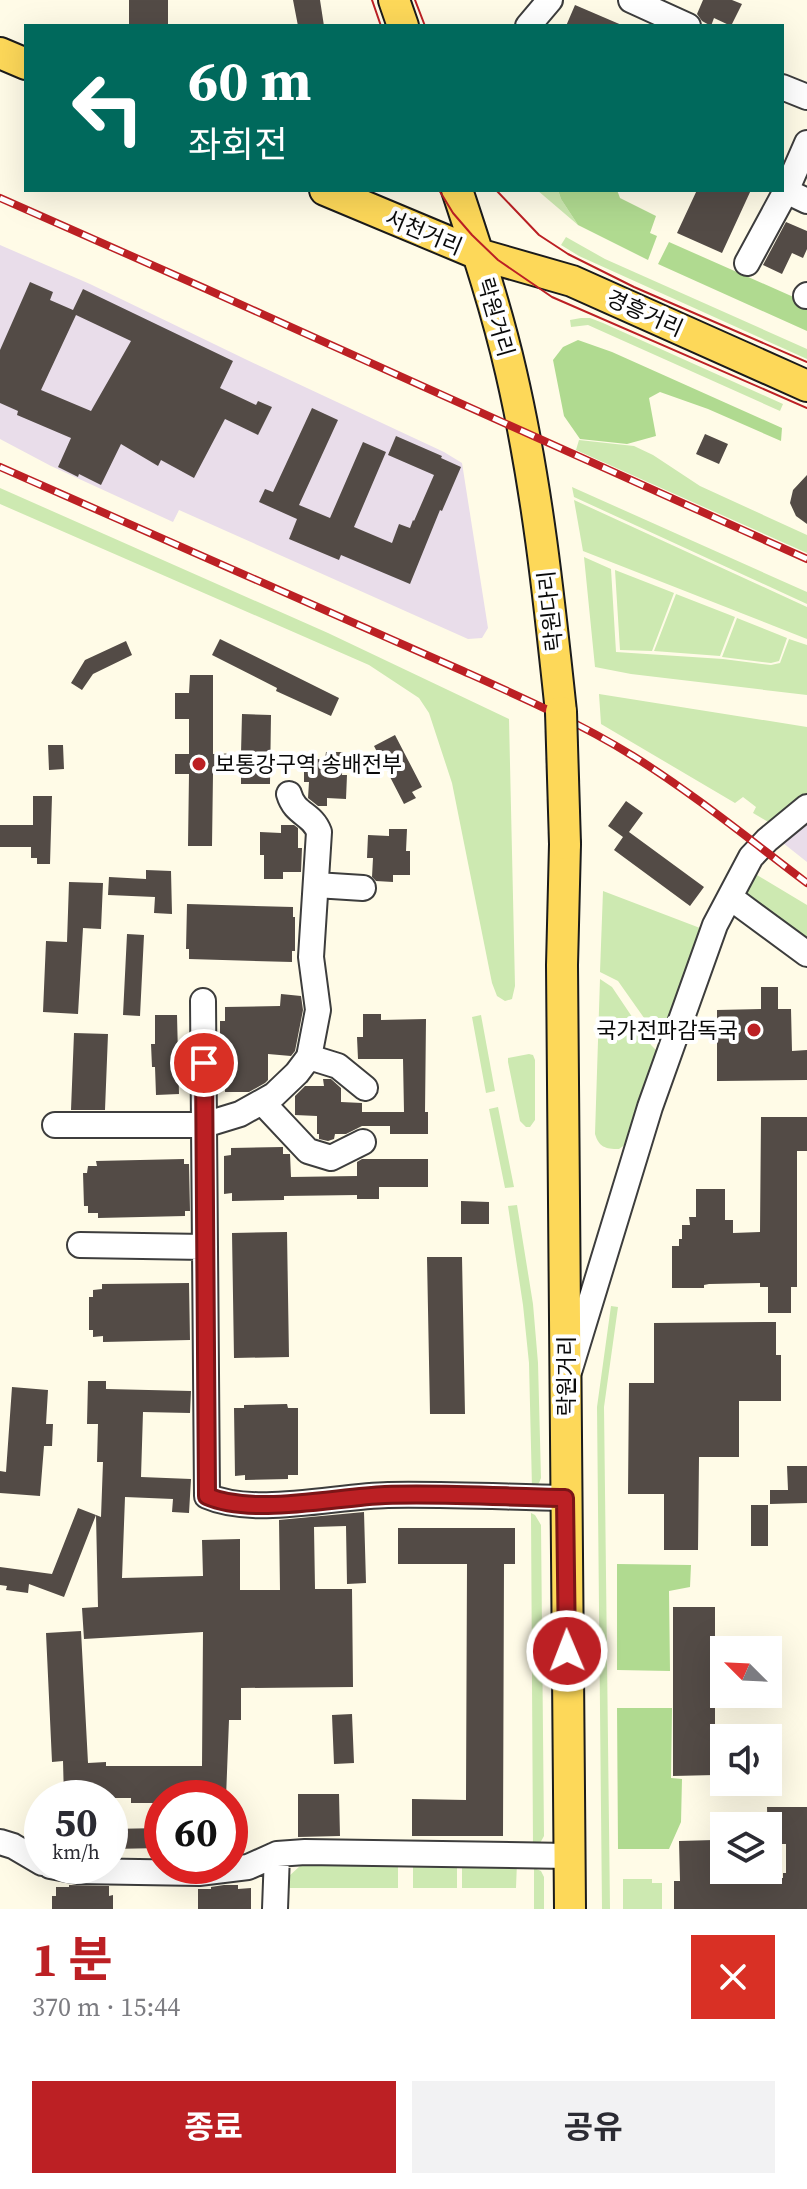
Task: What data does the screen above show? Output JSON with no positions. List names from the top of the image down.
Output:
{
  "streets": {
    "main road": [
      "서천거리",
      "경흥거리",
      "락원거리",
      "락원다리"
    ]
  },
  "crossings": [
    ["서천거리", "경흥거리"],
    ["서천거리", "락원거리"],
    ["경흥거리", "락원거리"],
    ["락원거리", "락원다리"]
  ],
  "places": ["보통강구역 송배전부", "국가전파감독국"],
  "north": "top left",
  "page": {
    "turn": ["60 m", "좌회전"],
    "speed": "50 km/h",
    "limit": "60",
    "heading": ["1 분", "370 m · 15:44"],
    "buttons": ["종료", "공유"]
  }
}
